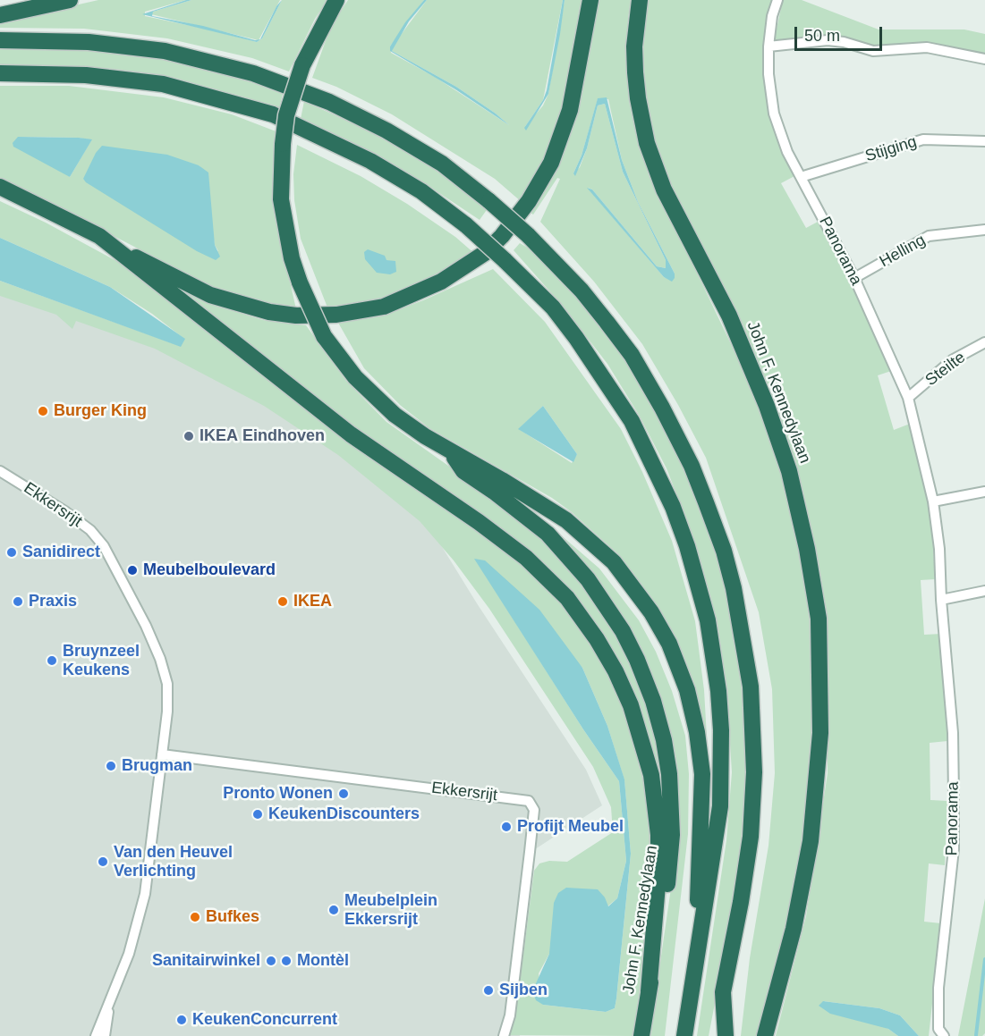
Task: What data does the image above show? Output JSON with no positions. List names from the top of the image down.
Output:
{
  "streets": {
    "highway": ["John F. Kennedylaan"],
    "street": [
      "Stijging",
      "Panorama",
      "Helling",
      "Steilte",
      "Ekkersrijt"
    ]
  },
  "crossings": [
    ["Stijging", "Panorama"],
    ["Panorama", "Helling"],
    ["Panorama", "Steilte"]
  ],
  "places": [
    "Burger King",
    "IKEA Eindhoven",
    "Sanidirect",
    "Meubelboulevard",
    "Praxis",
    "IKEA",
    "Bruynzeel Keukens",
    "Brugman",
    "Pronto Wonen",
    "KeukenDiscounters",
    "Profijt Meubel",
    "Van den Heuvel Verlichting",
    "Meubelplein Ekkersrijt",
    "Bufkes",
    "Sanitairwinkel",
    "Montèl",
    "Sijben",
    "KeukenConcurrent"
  ],
  "scale_bar": "50 m"
}
